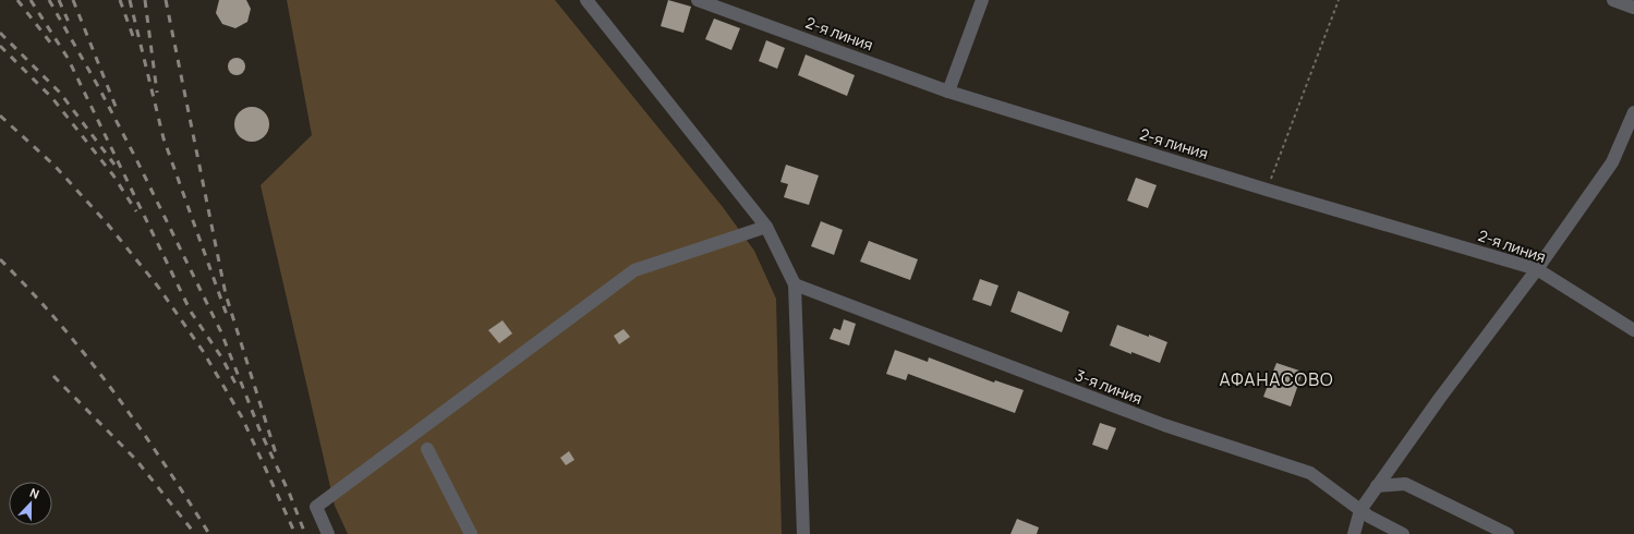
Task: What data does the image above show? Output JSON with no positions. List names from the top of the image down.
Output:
{
  "streets": {
    "street": ["2-я линия", "3-я линия"]
  },
  "districts": ["АФАНАСОВО"],
  "north": "top"
}
